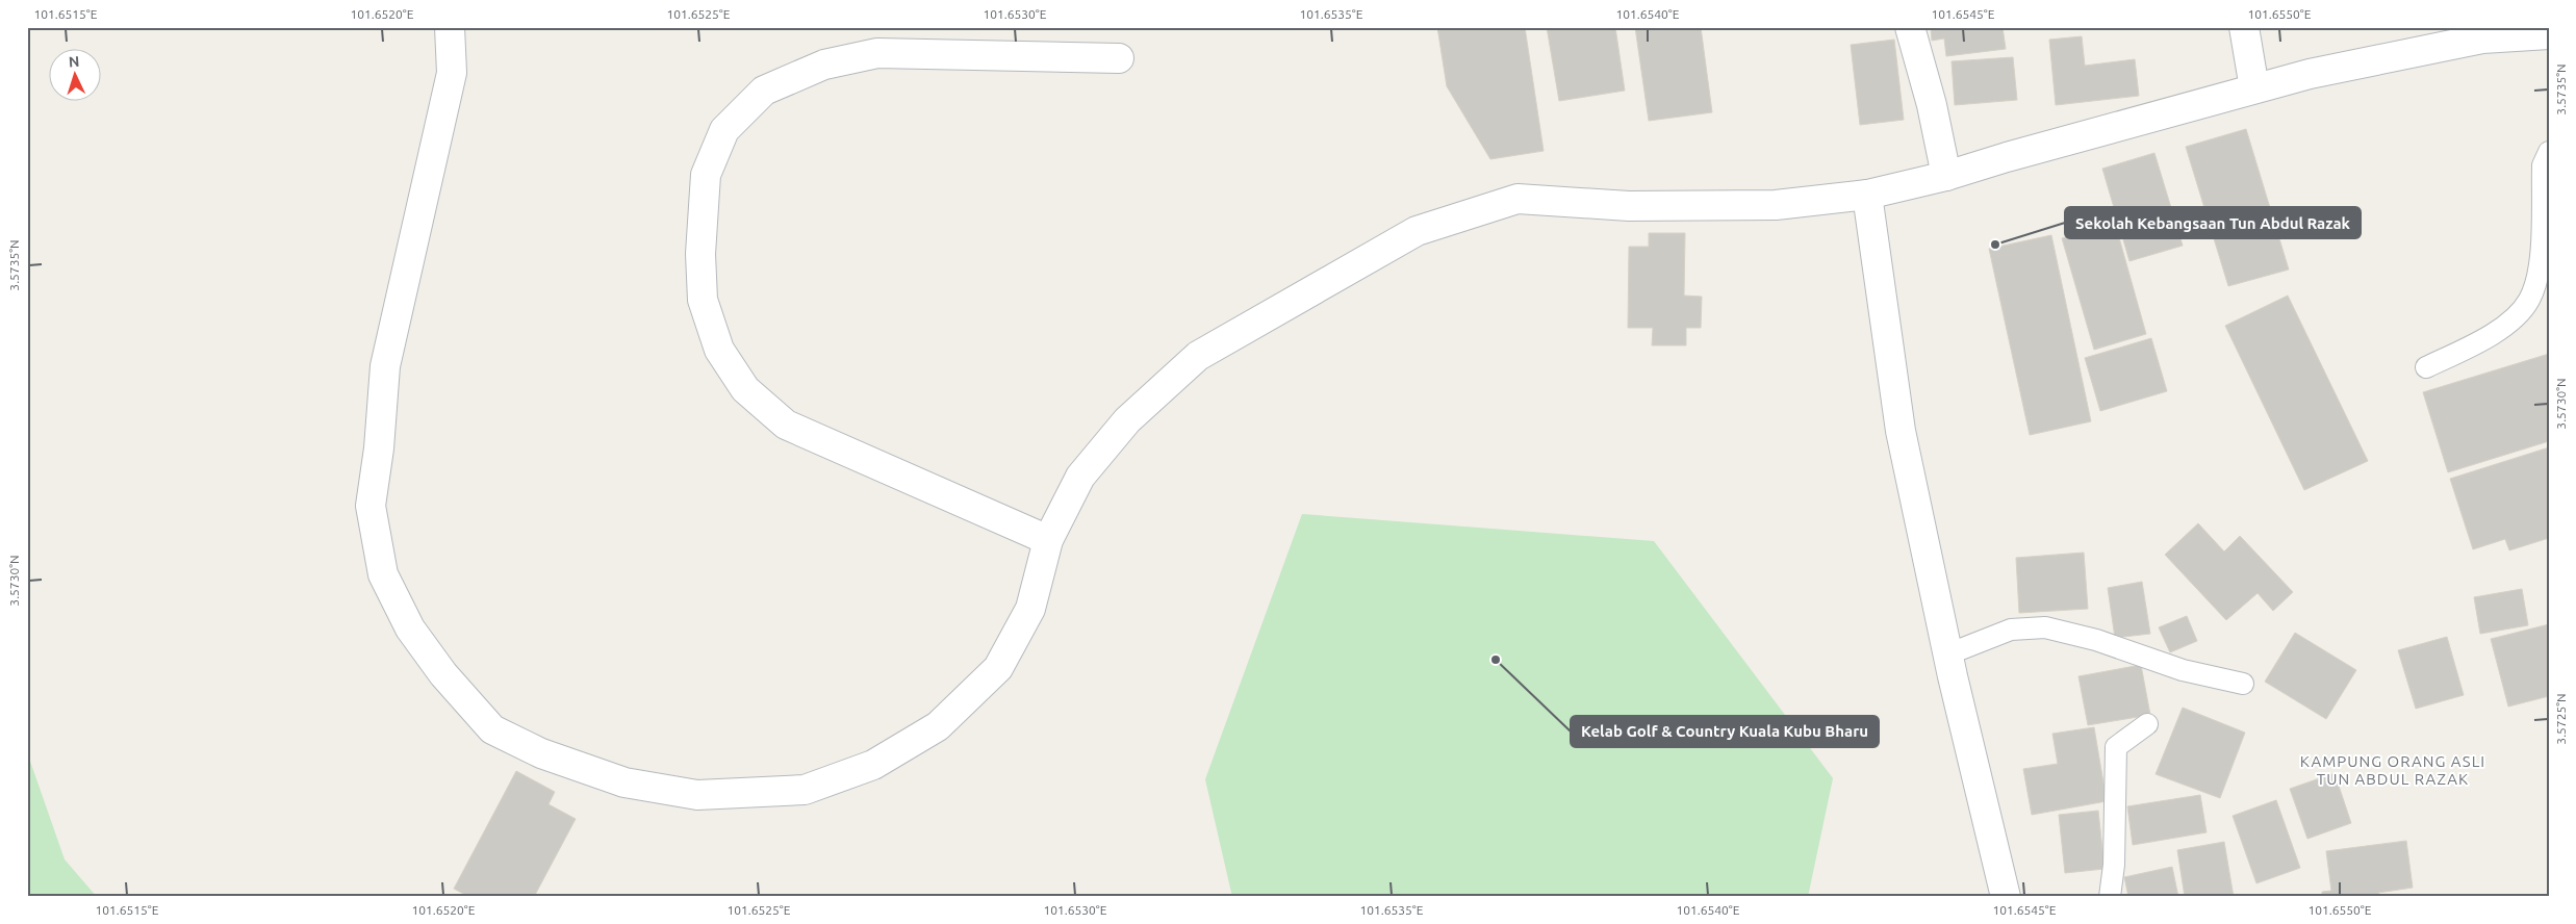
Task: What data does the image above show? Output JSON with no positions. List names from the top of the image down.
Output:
{
  "districts": ["KAMPUNG ORANG ASLI TUN ABDUL RAZAK"],
  "places": ["Sekolah Kebangsaan Tun Abdul Razak", "Kelab Golf & Country Kuala Kubu Bharu"],
  "north": "top",
  "coordinates": [
    "101.6515°E",
    "101.6520°E",
    "101.6525°E",
    "101.6530°E",
    "101.6535°E",
    "101.6540°E",
    "101.6545°E",
    "101.6550°E",
    "3.5735°N",
    "3.5730°N",
    "3.5725°N"
  ]
}
